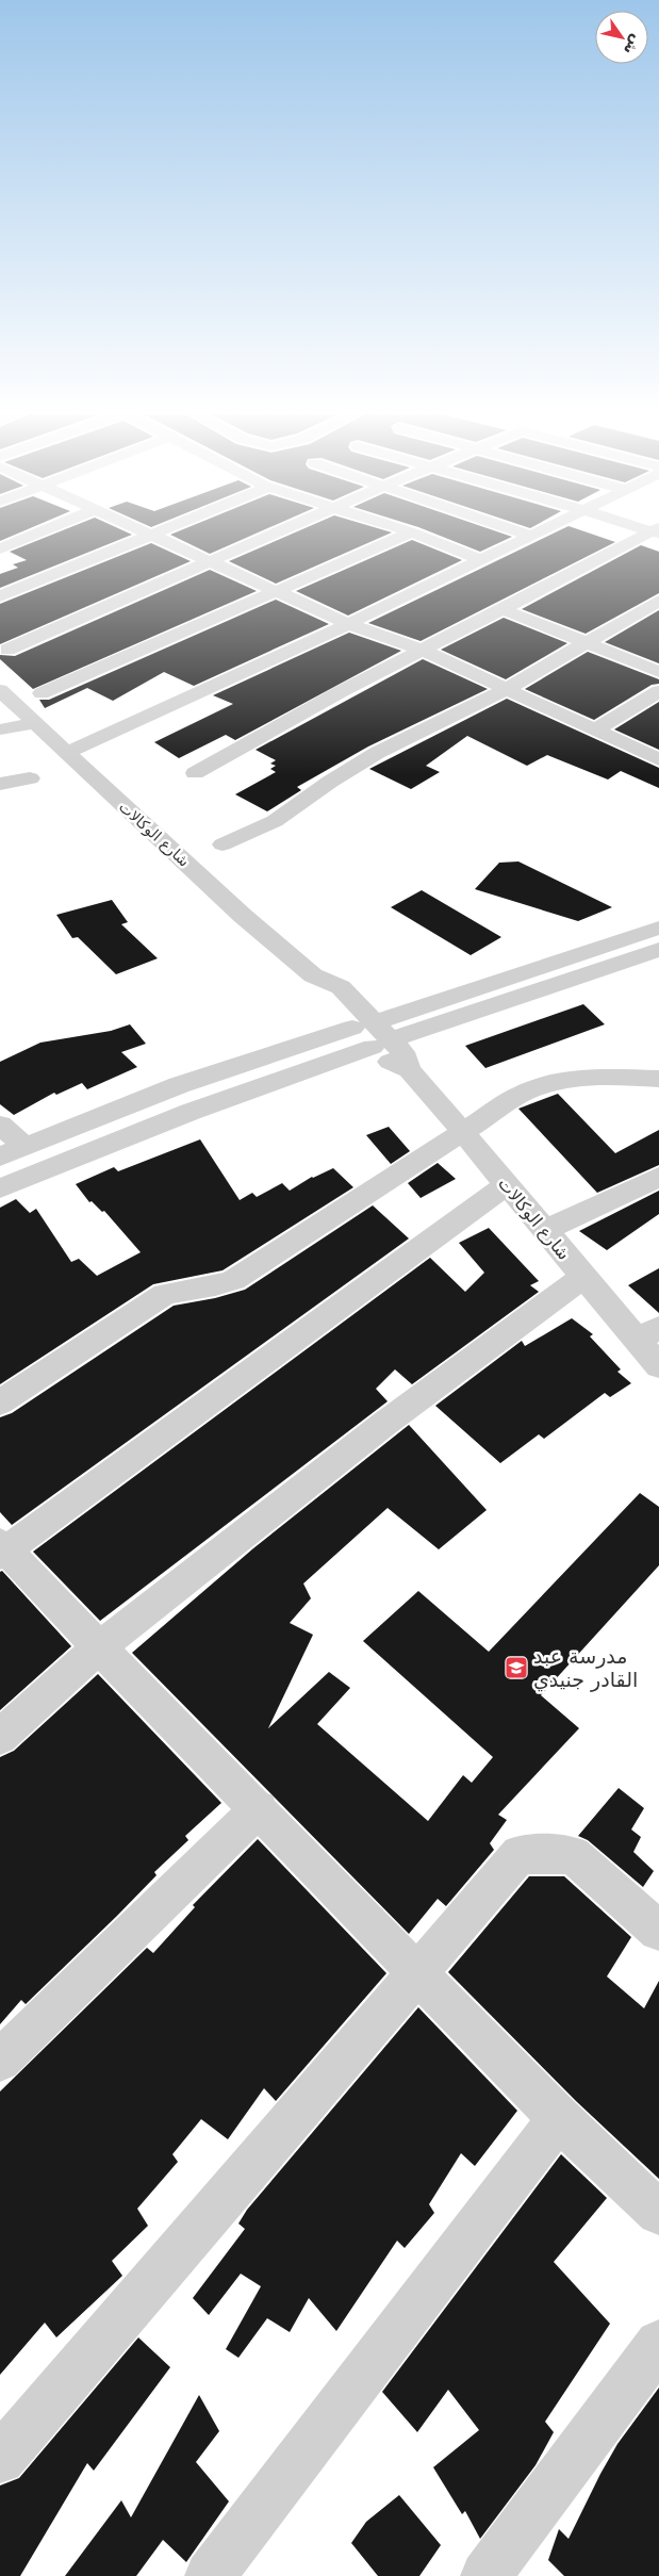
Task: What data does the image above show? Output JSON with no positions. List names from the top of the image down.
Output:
{
  "streets": {
    "street": ["شارع الوكالات"]
  },
  "places": {
    "school or university": ["مدرسة عبد القادر جنيدي"]
  },
  "north": "bottom right"
}
